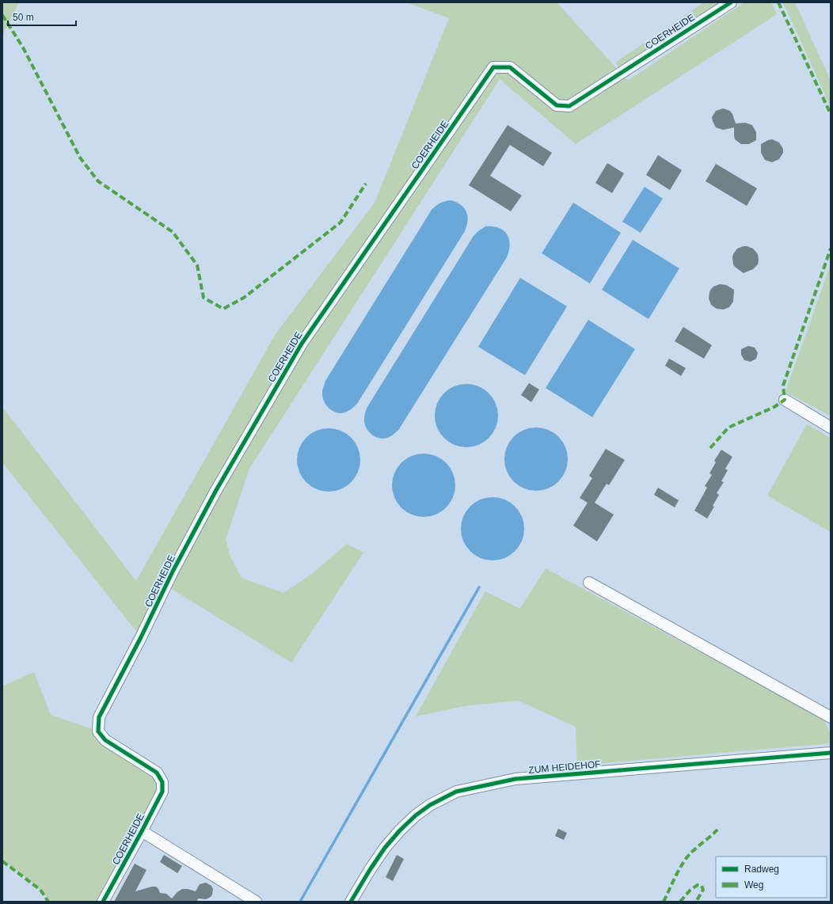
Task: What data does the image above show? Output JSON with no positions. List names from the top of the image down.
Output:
{
  "streets": {
    "street": ["COERHEIDE", "ZUM HEIDEHOF"]
  },
  "legend": ["Radweg", "Weg"],
  "scale_bar": "50 m"
}
